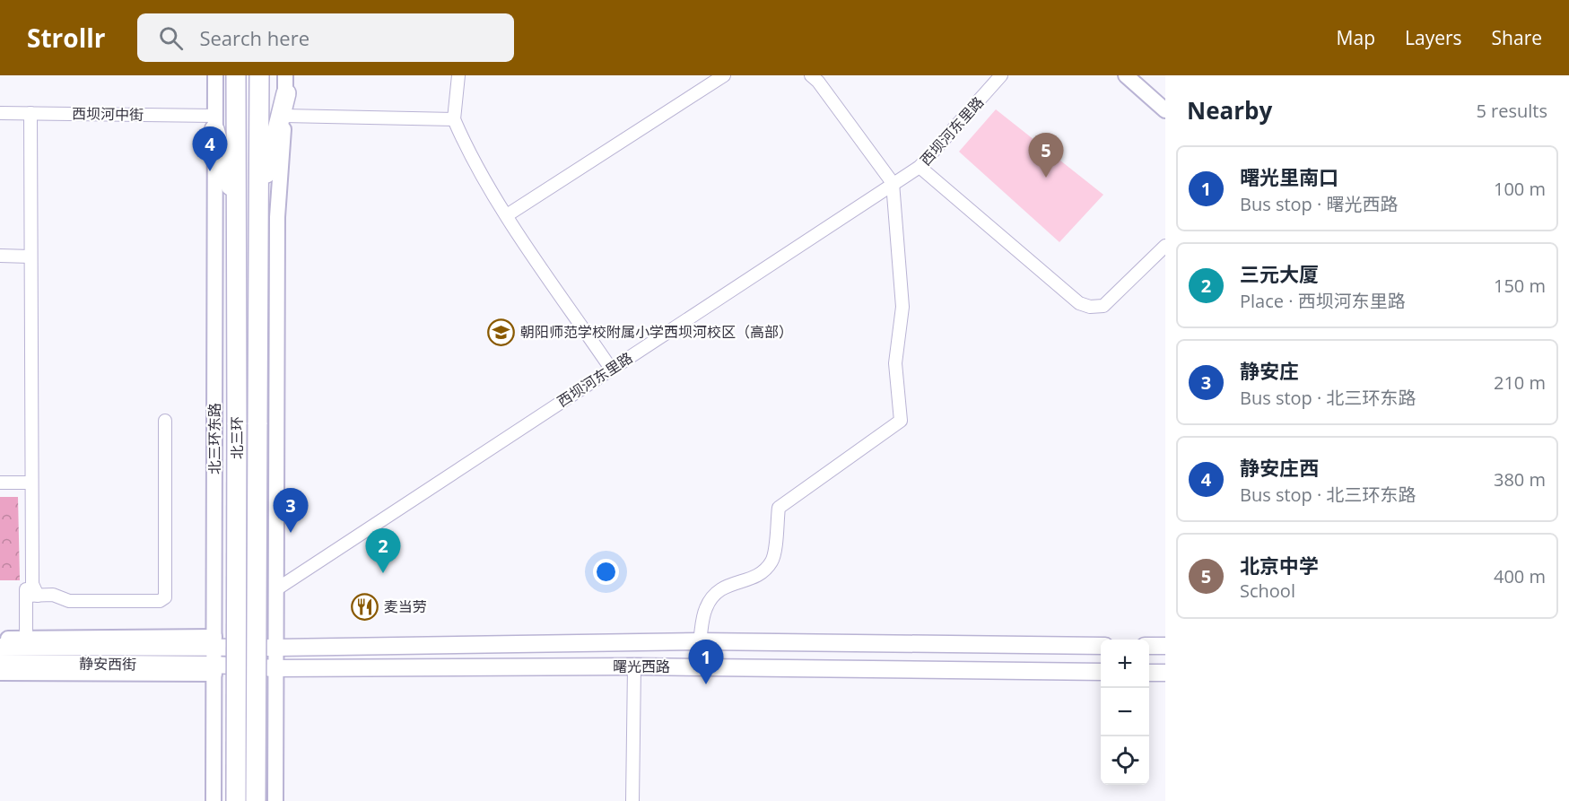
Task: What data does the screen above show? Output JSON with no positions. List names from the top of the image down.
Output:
{
  "streets": {
    "highway": ["北三环"],
    "main road": ["静安西街", "曙光西路"],
    "street": ["西坝河中街", "西坝河东里路", "北三环东路"]
  },
  "crossings": [
    ["西坝河中街", "北三环东路"],
    ["北三环东路", "静安西街"],
    ["北三环东路", "曙光西路"],
    ["静安西街", "曙光西路"]
  ],
  "places": {
    "school or university": ["朝阳师范学校附属小学西坝河校区（高部）"],
    "restaurant": ["麦当劳"]
  },
  "page": {
    "header": "Strollr",
    "search": "Search here",
    "nav": ["Map", "Layers", "Share"],
    "heading": ["Nearby", "5 results"],
    "pins": [
      "4",
      "5",
      "3",
      "2",
      "1"
    ],
    "list": [
      {
        "mark": "1",
        "name": "曙光里南口",
        "note": "Bus stop · 曙光西路",
        "value": "100 m"
      },
      {
        "mark": "2",
        "name": "三元大厦",
        "note": "Place · 西坝河东里路",
        "value": "150 m"
      },
      {
        "mark": "3",
        "name": "静安庄",
        "note": "Bus stop · 北三环东路",
        "value": "210 m"
      },
      {
        "mark": "4",
        "name": "静安庄西",
        "note": "Bus stop · 北三环东路",
        "value": "380 m"
      },
      {
        "mark": "5",
        "name": "北京中学",
        "note": "School",
        "value": "400 m"
      }
    ],
    "map_buttons": ["+", "−"]
  }
}
